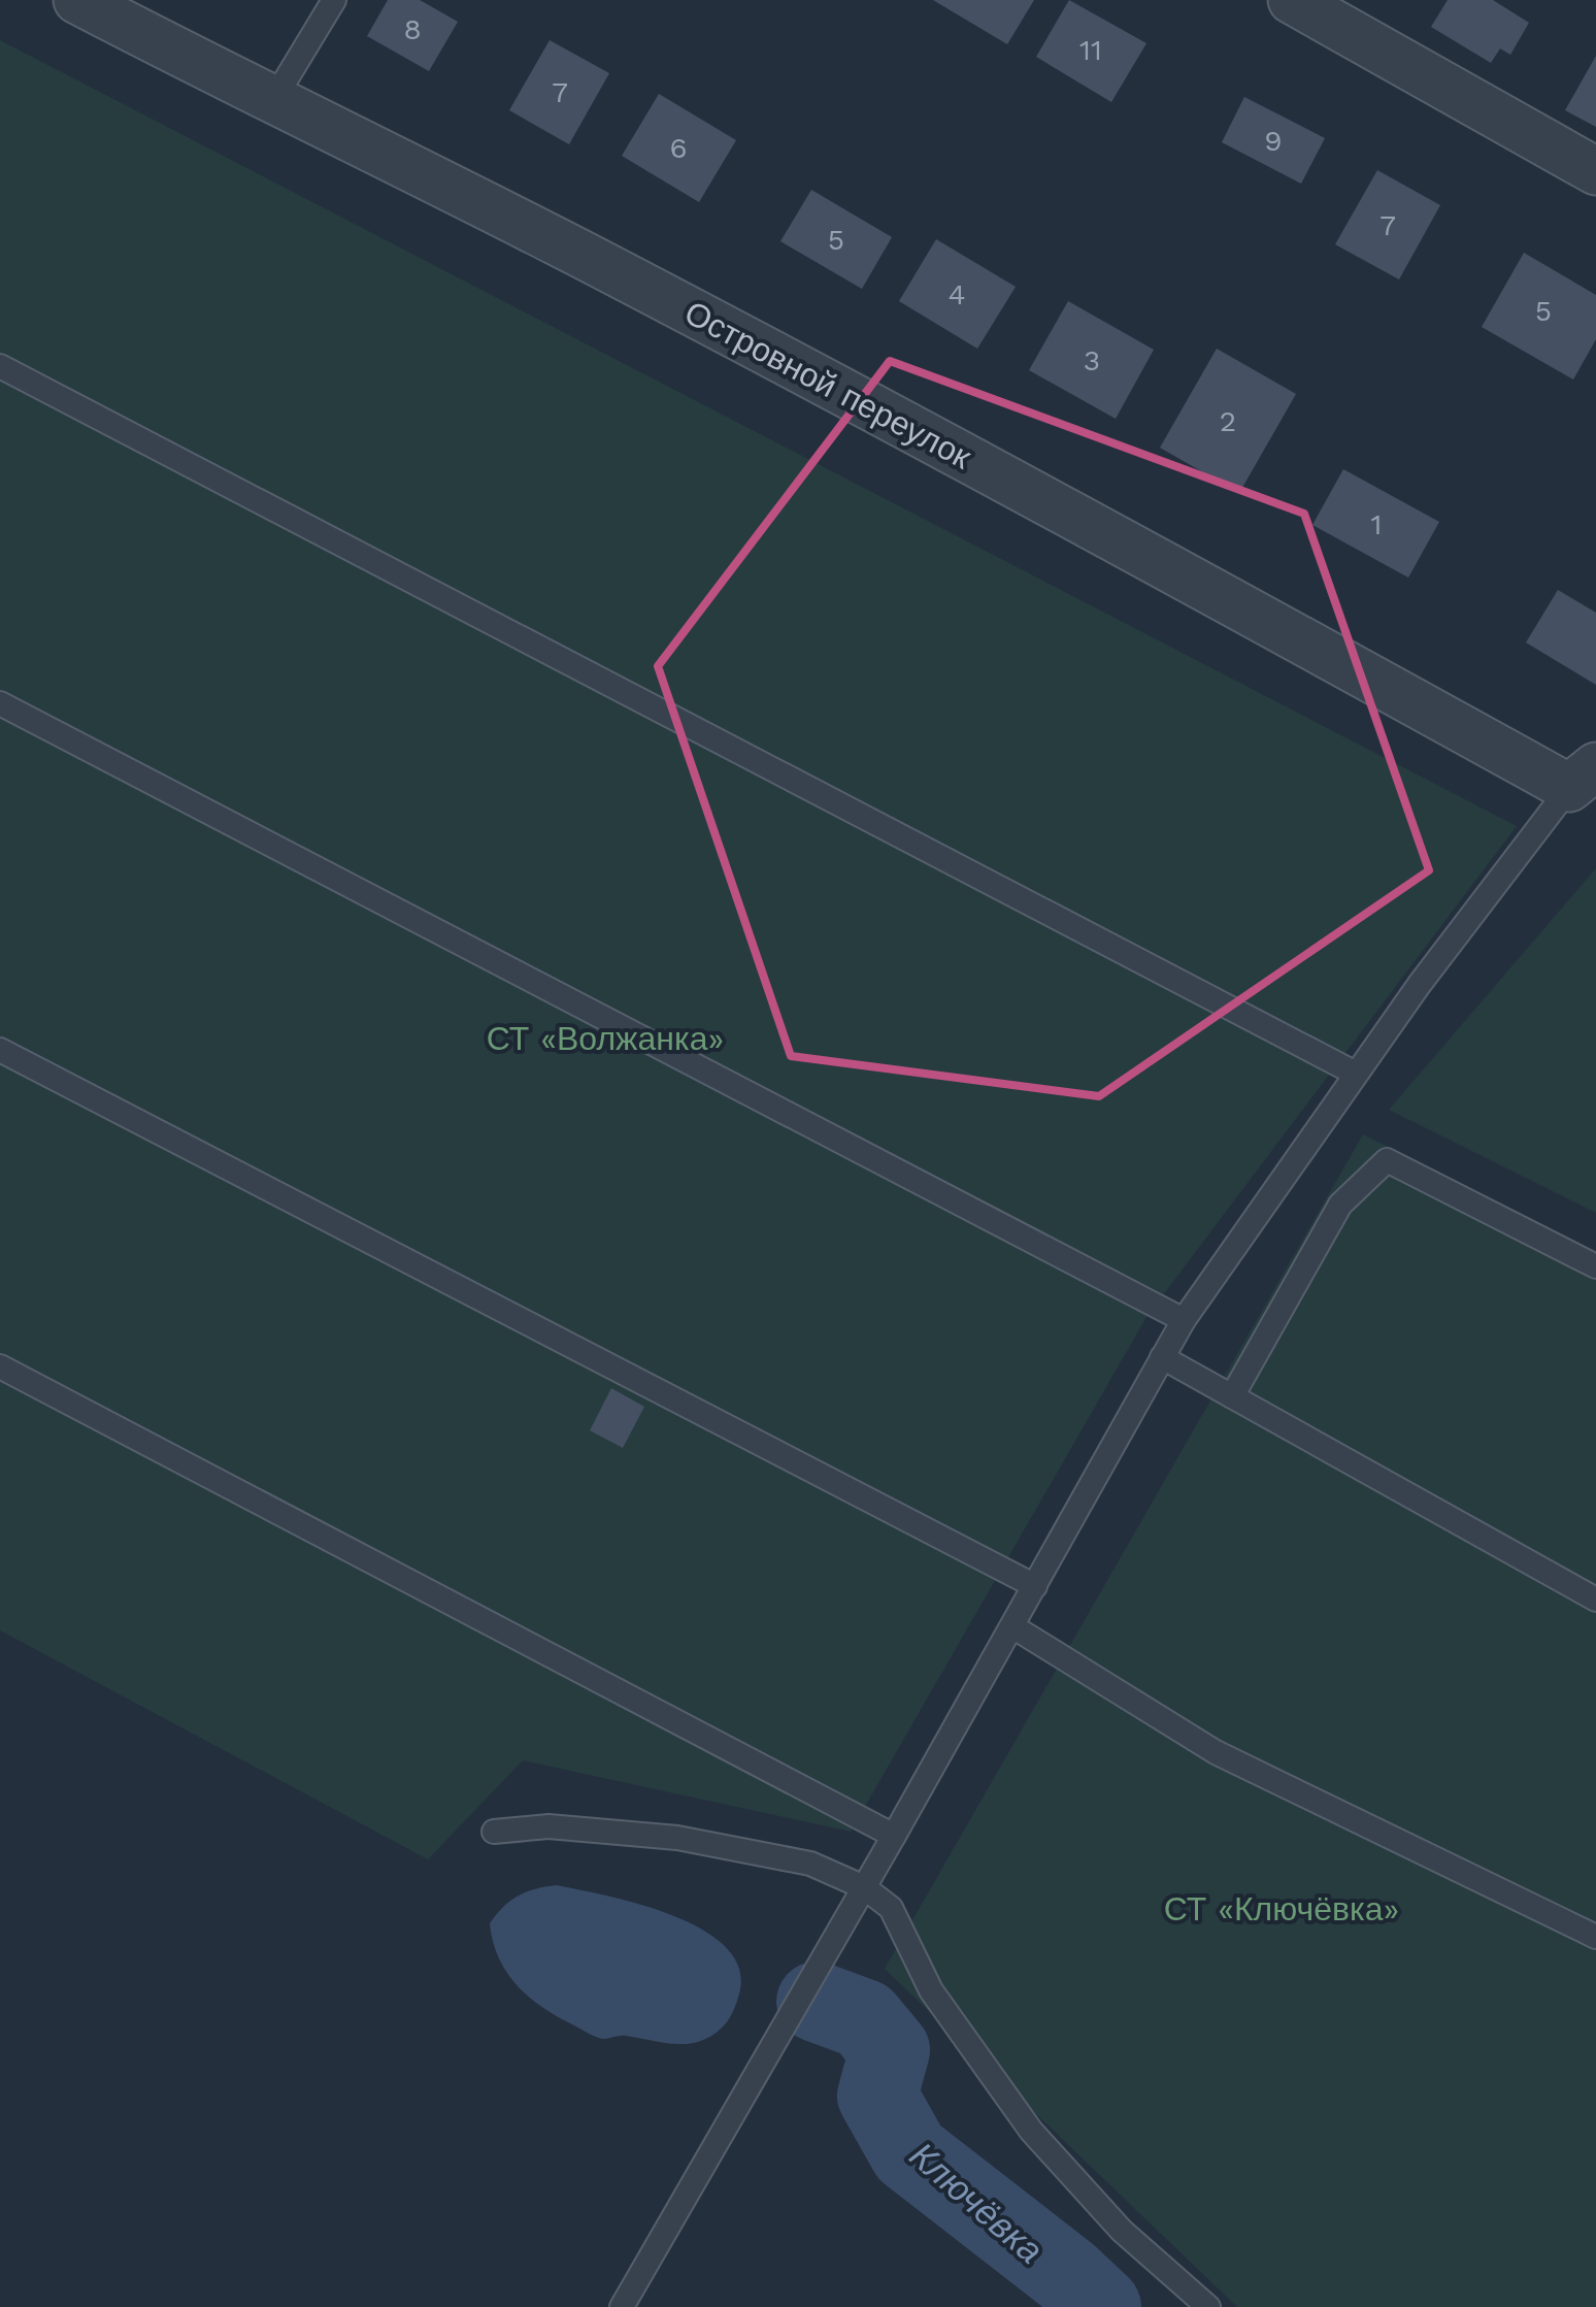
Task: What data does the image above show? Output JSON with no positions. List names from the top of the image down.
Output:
{
  "streets": {
    "street": ["Островной переулок"]
  },
  "water": ["Ключёвка"],
  "parks": ["СТ «Волжанка»", "СТ «Ключёвка»"],
  "house_numbers": [
    "8",
    "11",
    "7",
    "9",
    "6",
    "7",
    "5",
    "4",
    "5",
    "3",
    "2",
    "1"
  ]
}
